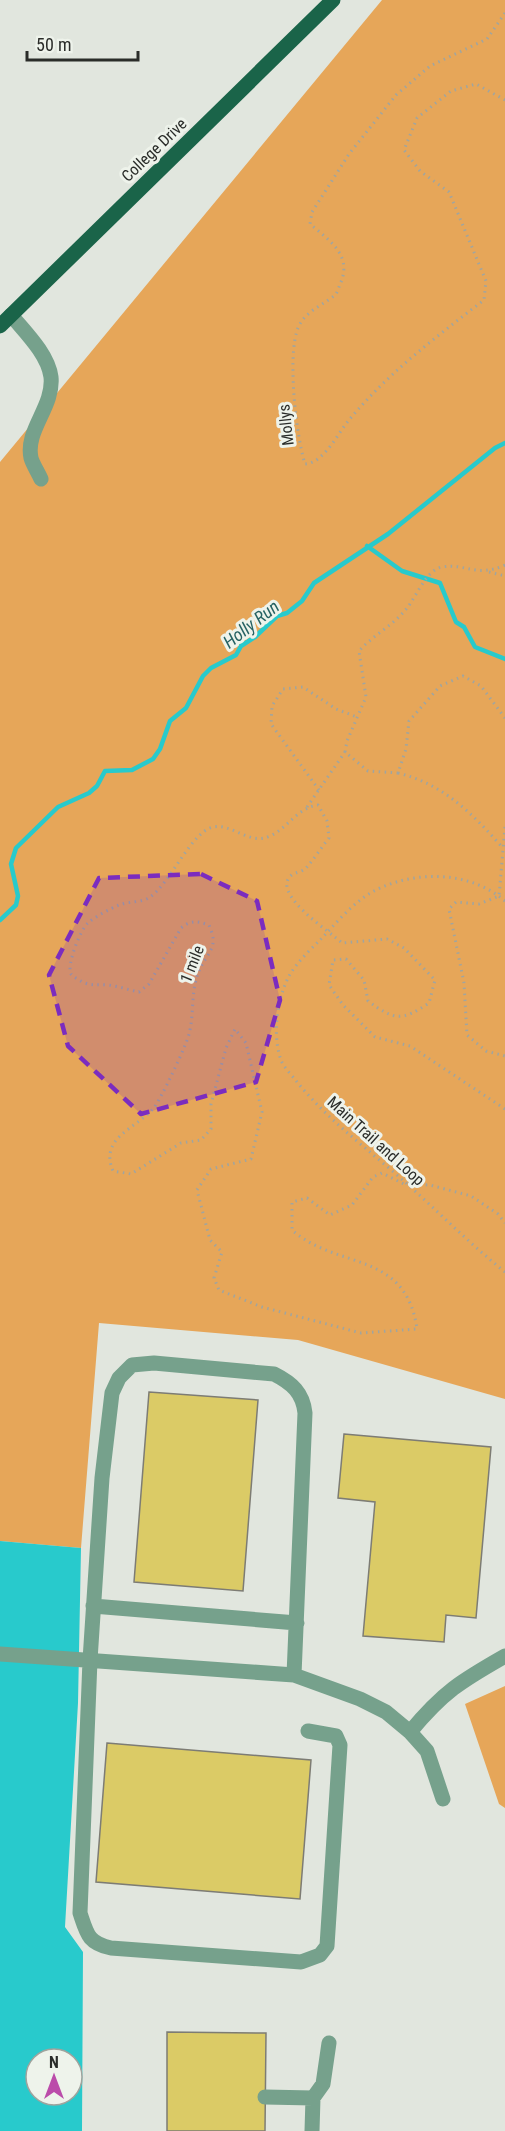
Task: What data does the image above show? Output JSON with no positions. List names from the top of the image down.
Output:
{
  "streets": {
    "main road": ["College Drive"],
    "path": ["Mollys", "1 mile", "Main Trail and Loop"]
  },
  "crossings": [
    ["1 mile", "Main Trail and Loop"]
  ],
  "water": ["Holly Run"],
  "scale_bar": "50 m",
  "north": "top"
}
